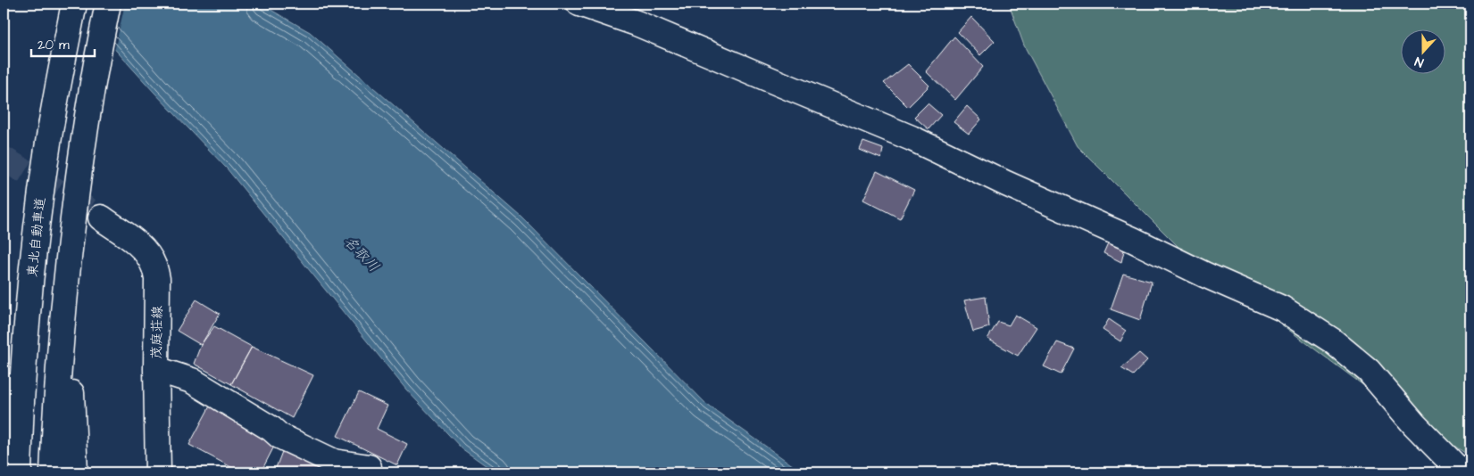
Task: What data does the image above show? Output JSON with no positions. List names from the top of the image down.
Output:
{
  "streets": {
    "main road": ["東北自動車道", "茂庭荘線"]
  },
  "water": ["名取川"],
  "scale_bar": "20 m",
  "north": "bottom"
}
